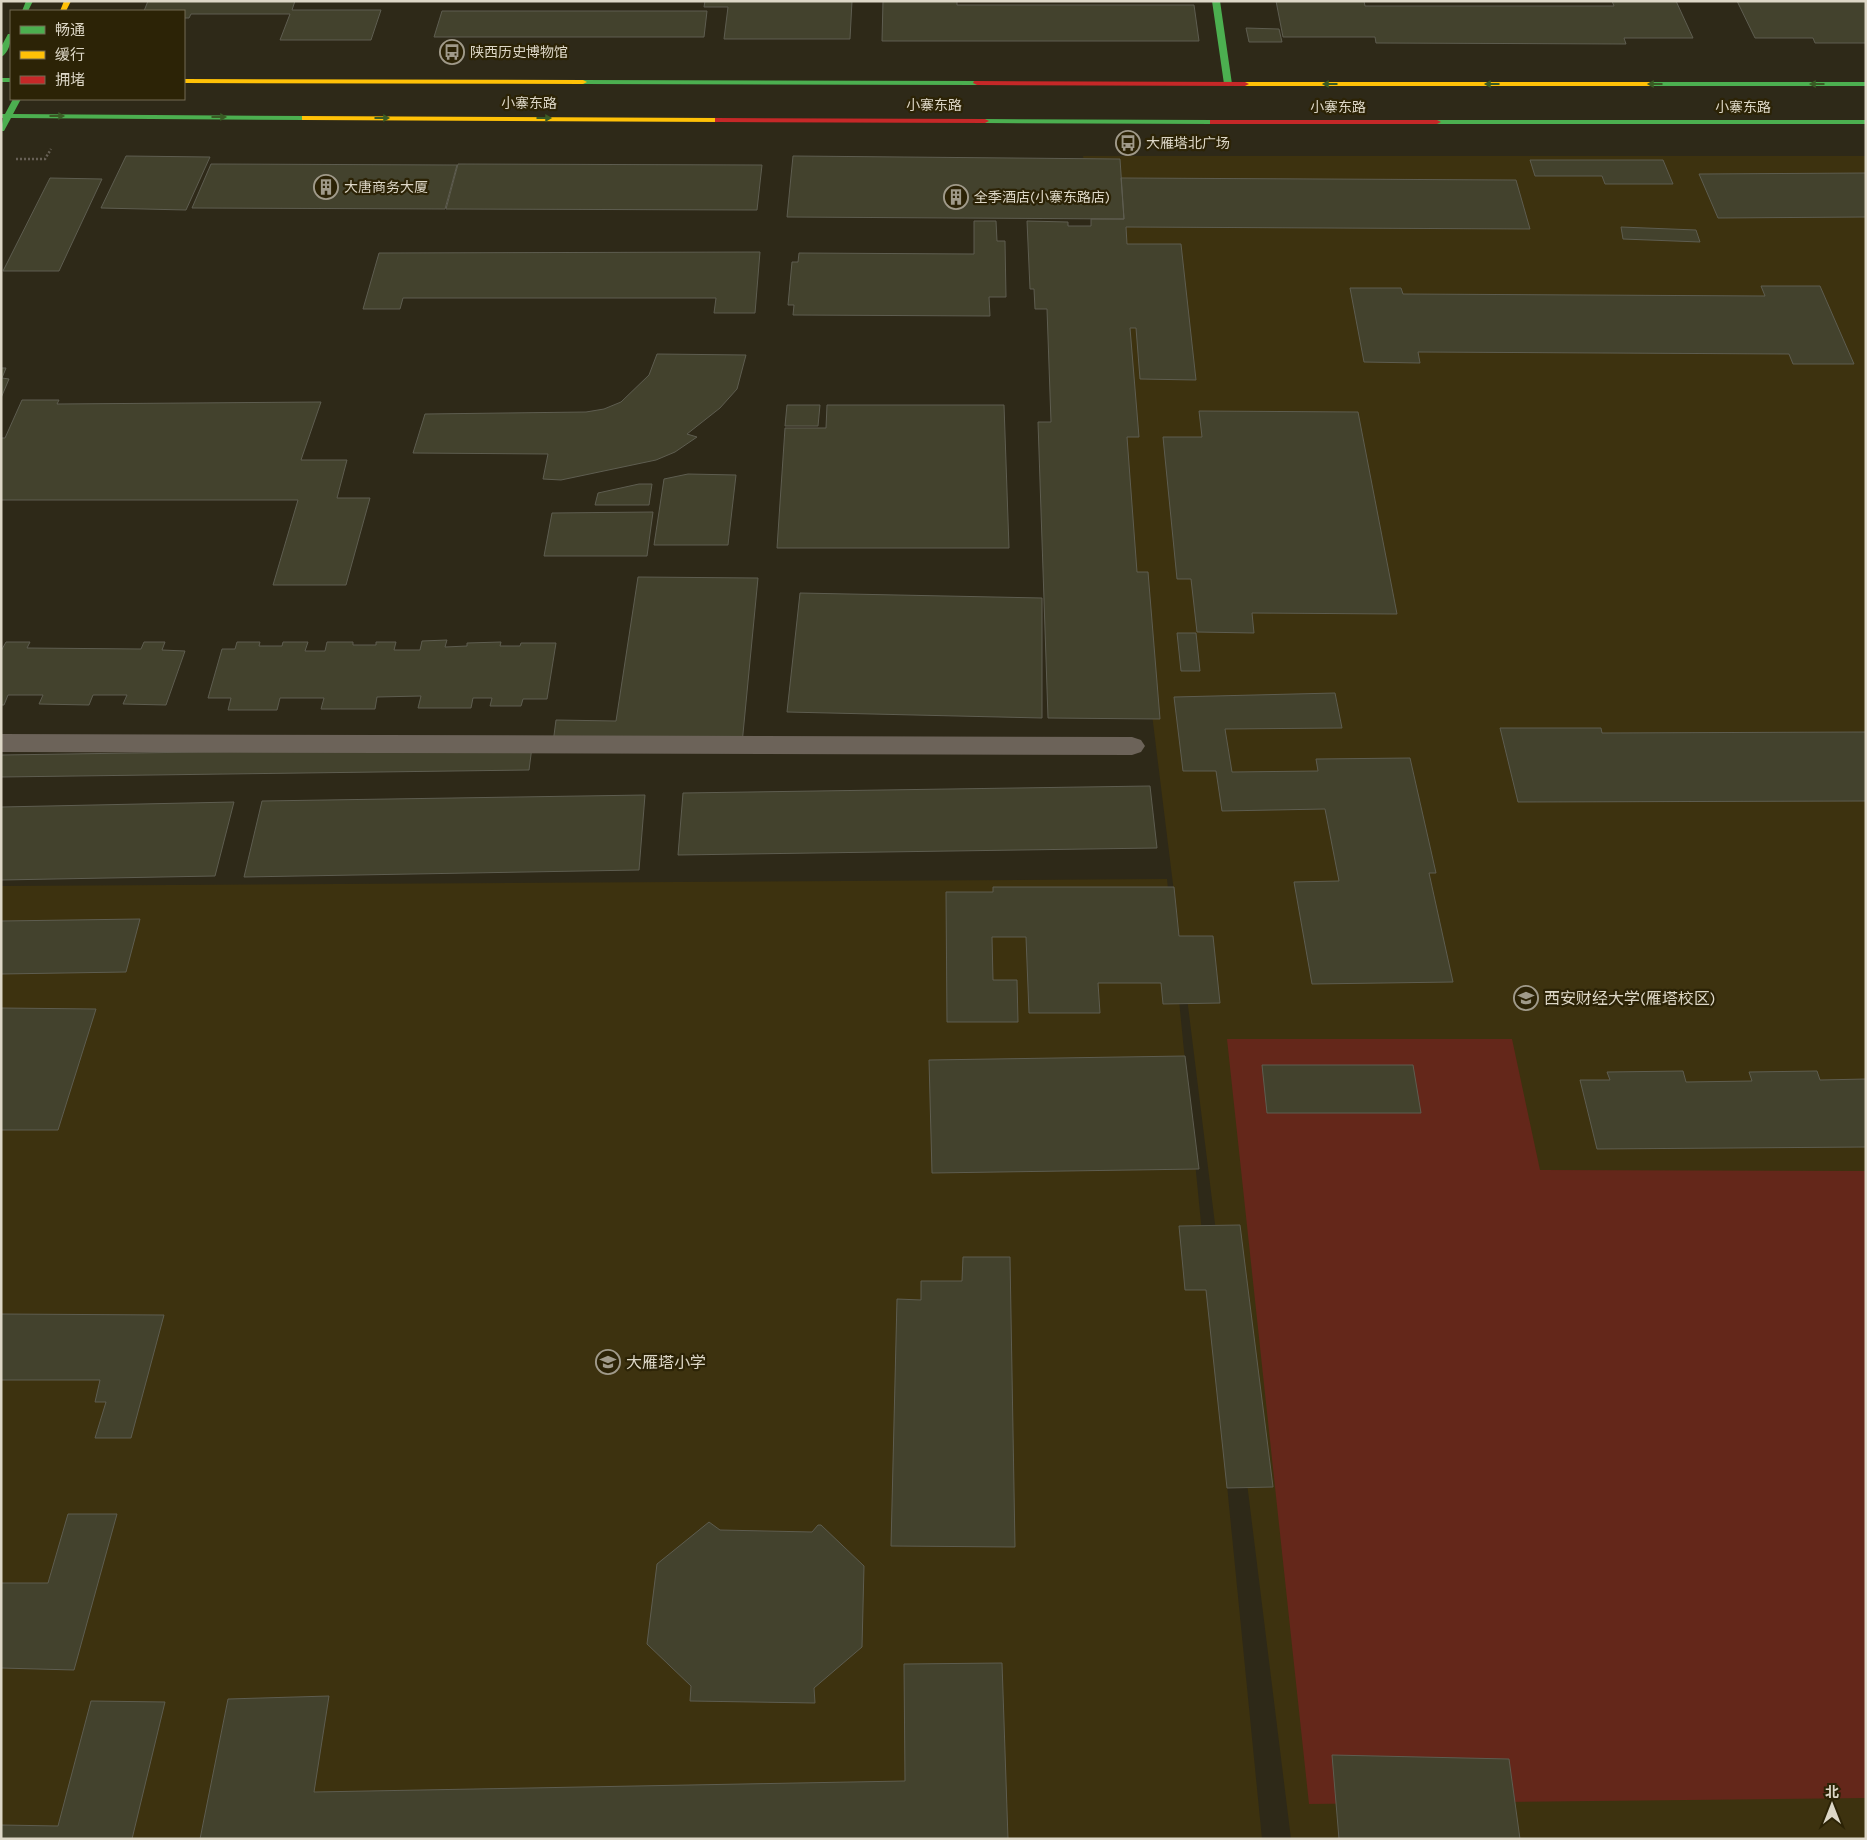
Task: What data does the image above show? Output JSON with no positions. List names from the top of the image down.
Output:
{
  "streets": {
    "main road": ["小寨东路"]
  },
  "places": {
    "bus stop": ["陕西历史博物馆", "大雁塔北广场"],
    "building": ["大唐商务大厦", "全季酒店(小寨东路店)"],
    "school or university": ["西安财经大学(雁塔校区)", "大雁塔小学"]
  },
  "legend": ["畅通", "缓行", "拥堵"],
  "north": "top"
}
